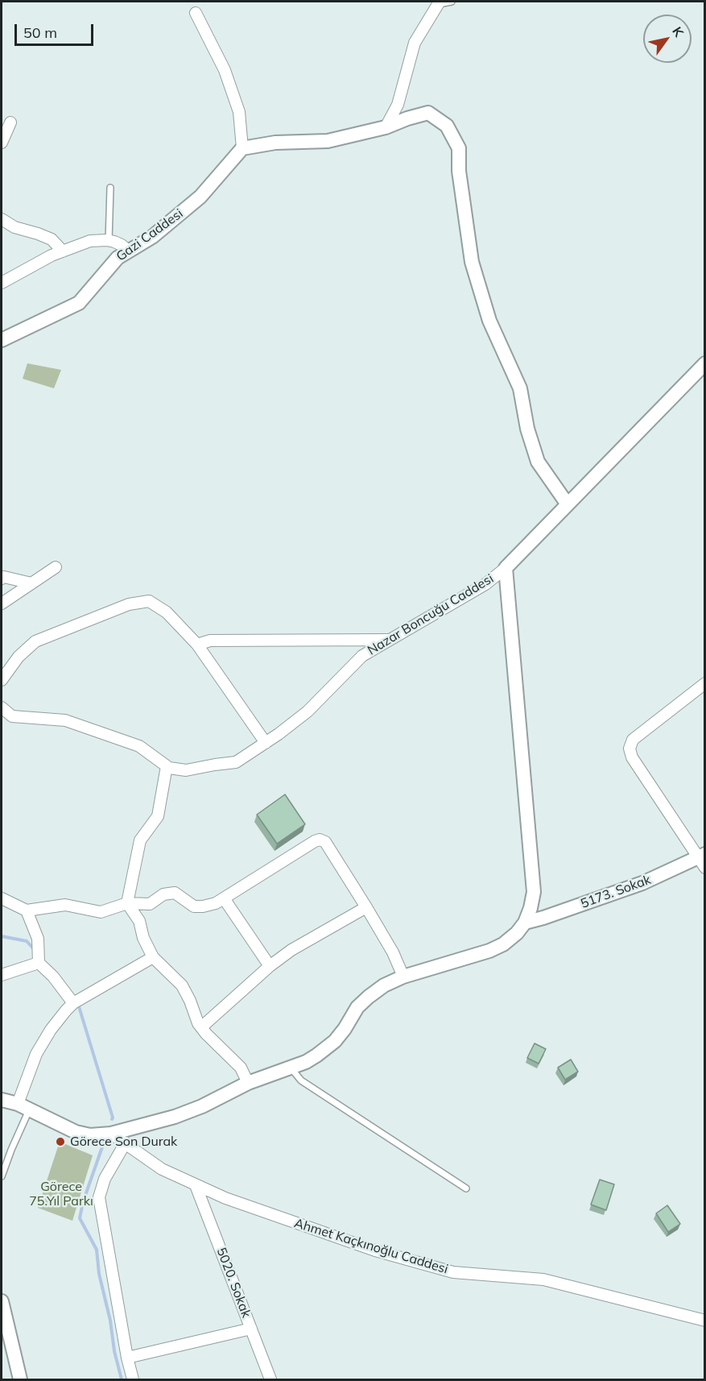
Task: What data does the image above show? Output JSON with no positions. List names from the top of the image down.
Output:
{
  "streets": {
    "street": [
      "Gazi Caddesi",
      "Nazar Boncuğu Caddesi",
      "5173. Sokak",
      "Ahmet Kaçkınoğlu Caddesi",
      "5020. Sokak"
    ]
  },
  "crossings": [
    ["Ahmet Kaçkınoğlu Caddesi", "5020. Sokak"]
  ],
  "parks": ["Görece 75.Yıl Parkı"],
  "places": ["Görece Son Durak"],
  "scale_bar": "50 m",
  "north": "top right"
}
